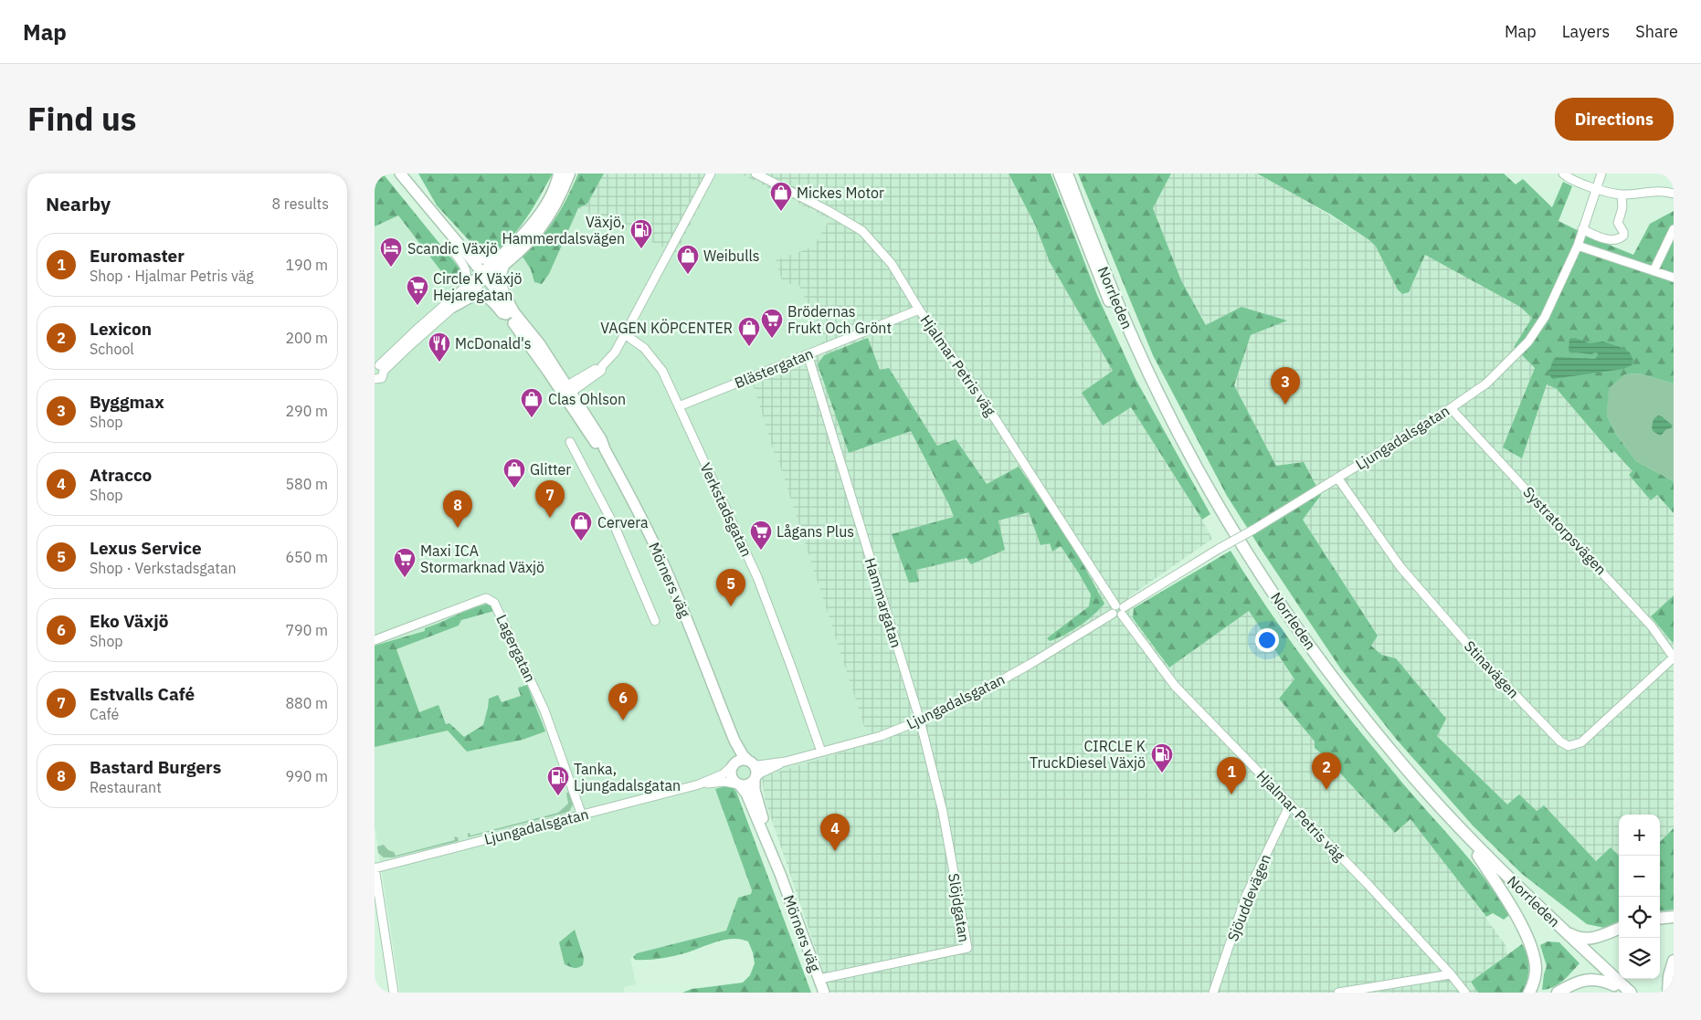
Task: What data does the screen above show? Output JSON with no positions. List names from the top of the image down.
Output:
{
  "streets": {
    "highway": ["Norrleden"],
    "main road": ["Mörners väg"],
    "street": [
      "Hjalmar Petris väg",
      "Blästergatan",
      "Ljungadalsgatan",
      "Verkstadsgatan",
      "Systratorpsvägen",
      "Hammargatan",
      "Lagergatan",
      "Stinavägen",
      "Sjöuddevägen",
      "Slöjdgatan"
    ]
  },
  "crossings": [
    ["Hjalmar Petris väg", "Blästergatan"],
    ["Hjalmar Petris väg", "Ljungadalsgatan"],
    ["Hjalmar Petris väg", "Sjöuddevägen"],
    ["Blästergatan", "Verkstadsgatan"],
    ["Blästergatan", "Hammargatan"],
    ["Ljungadalsgatan", "Verkstadsgatan"],
    ["Ljungadalsgatan", "Systratorpsvägen"],
    ["Ljungadalsgatan", "Mörners väg"],
    ["Ljungadalsgatan", "Hammargatan"],
    ["Ljungadalsgatan", "Lagergatan"],
    ["Ljungadalsgatan", "Stinavägen"],
    ["Ljungadalsgatan", "Slöjdgatan"],
    ["Systratorpsvägen", "Stinavägen"],
    ["Mörners väg", "Slöjdgatan"],
    ["Hammargatan", "Slöjdgatan"]
  ],
  "places": {
    "shop": [
      "Mickes Motor",
      "Weibulls",
      "VAGEN KÖPCENTER",
      "Clas Ohlson",
      "Glitter",
      "Cervera"
    ],
    "fuel station": ["Växjö, Hammerdalsvägen", "CIRCLE K TruckDiesel Växjö", "Tanka, Ljungadalsgatan"],
    "hotel": ["Scandic Växjö"],
    "supermarket": [
      "Circle K Växjö Hejaregatan",
      "Brödernas Frukt Och Grönt",
      "Lågans Plus",
      "Maxi ICA Stormarknad Växjö"
    ],
    "restaurant": ["McDonald's"]
  },
  "page": {
    "header": "Map",
    "nav": ["Map", "Layers", "Share"],
    "title": "Find us",
    "buttons": "Directions",
    "heading": ["Nearby", "8 results"],
    "list": [
      {
        "mark": "1",
        "name": "Euromaster",
        "note": "Shop · Hjalmar Petris väg",
        "value": "190 m"
      },
      {
        "mark": "2",
        "name": "Lexicon",
        "note": "School",
        "value": "200 m"
      },
      {
        "mark": "3",
        "name": "Byggmax",
        "note": "Shop",
        "value": "290 m"
      },
      {
        "mark": "4",
        "name": "Atracco",
        "note": "Shop",
        "value": "580 m"
      },
      {
        "mark": "5",
        "name": "Lexus Service",
        "note": "Shop · Verkstadsgatan",
        "value": "650 m"
      },
      {
        "mark": "6",
        "name": "Eko Växjö",
        "note": "Shop",
        "value": "790 m"
      },
      {
        "mark": "7",
        "name": "Estvalls Café",
        "note": "Café",
        "value": "880 m"
      },
      {
        "mark": "8",
        "name": "Bastard Burgers",
        "note": "Restaurant",
        "value": "990 m"
      }
    ],
    "pins": [
      "3",
      "7",
      "8",
      "5",
      "6",
      "2",
      "1",
      "4"
    ],
    "map_buttons": ["+", "−"]
  }
}
